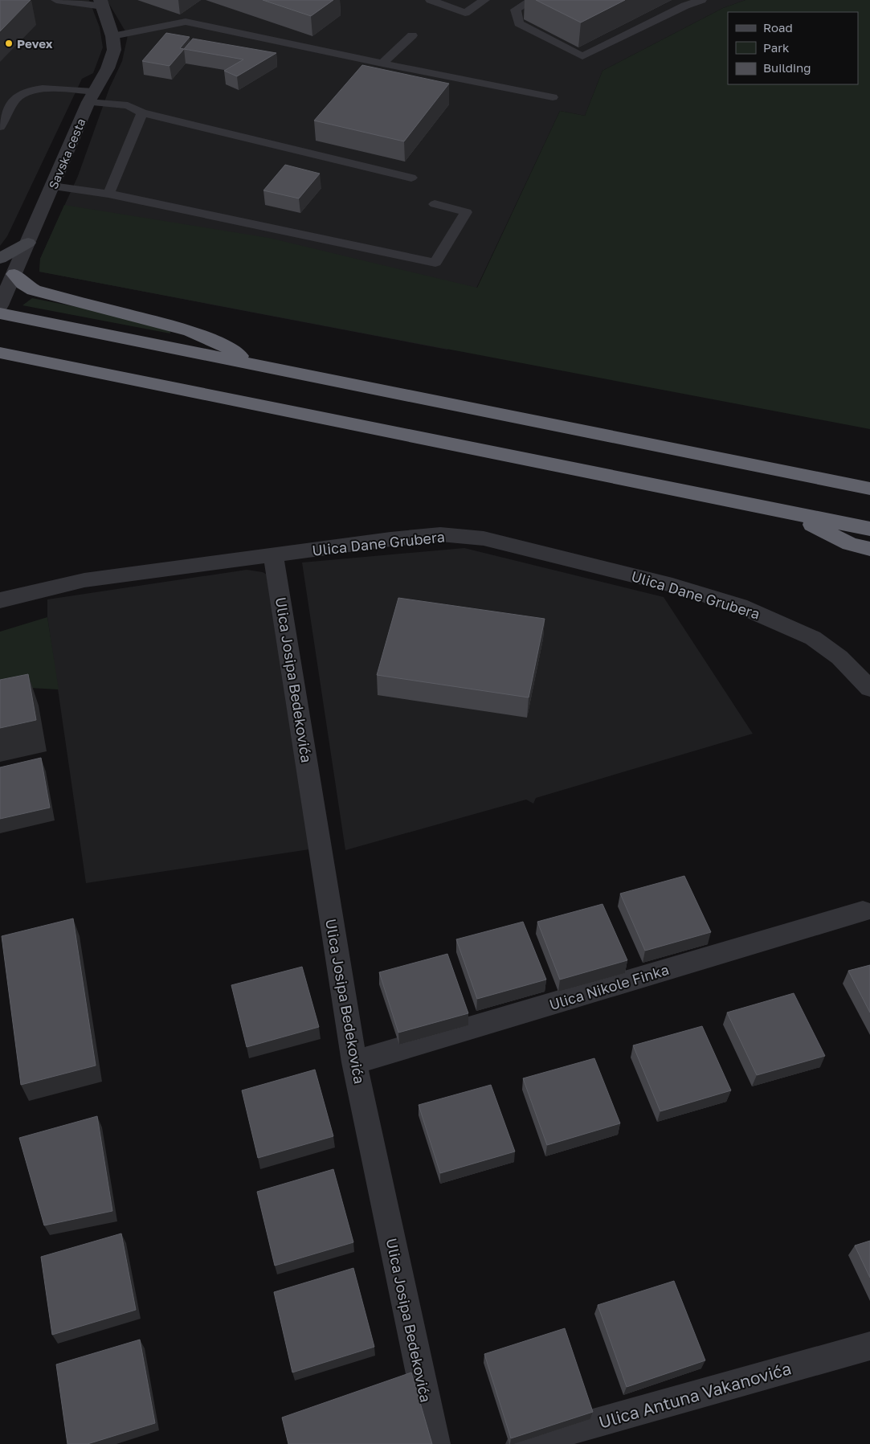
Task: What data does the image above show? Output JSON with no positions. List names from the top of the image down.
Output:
{
  "streets": {
    "street": [
      "Savska cesta",
      "Ulica Dane Grubera",
      "Ulica Josipa Bedekovića",
      "Ulica Nikole Finka",
      "Ulica Antuna Vakanovića"
    ]
  },
  "crossings": [
    ["Ulica Dane Grubera", "Ulica Josipa Bedekovića"],
    ["Ulica Josipa Bedekovića", "Ulica Nikole Finka"]
  ],
  "places": ["Pevex"],
  "legend": ["Road", "Park", "Building"]
}
